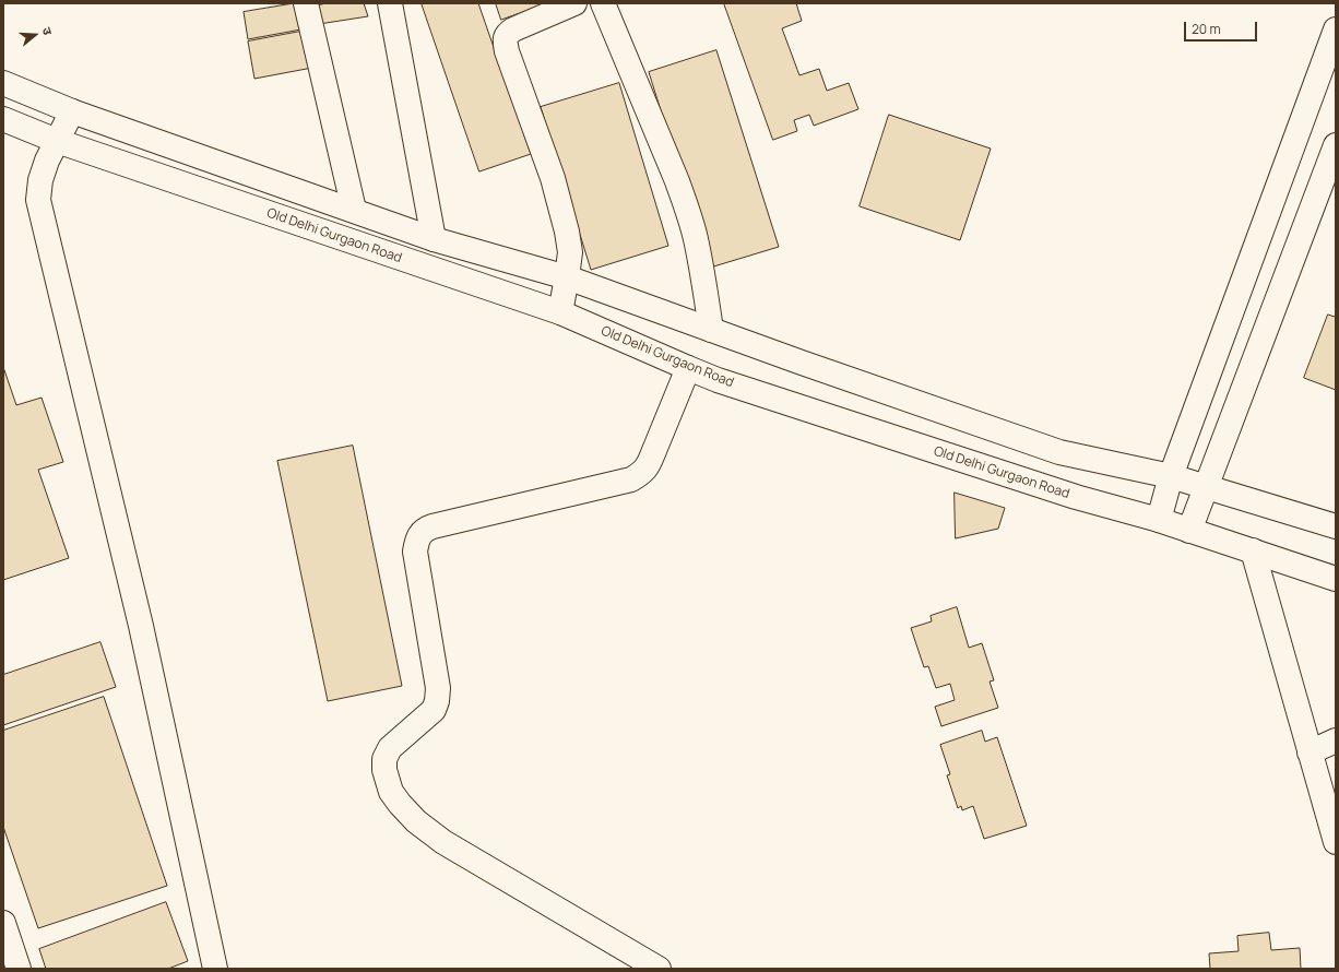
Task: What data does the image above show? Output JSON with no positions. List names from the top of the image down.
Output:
{
  "streets": {
    "main road": ["Old Delhi Gurgaon Road"]
  },
  "scale_bar": "20 m",
  "north": "right"
}
